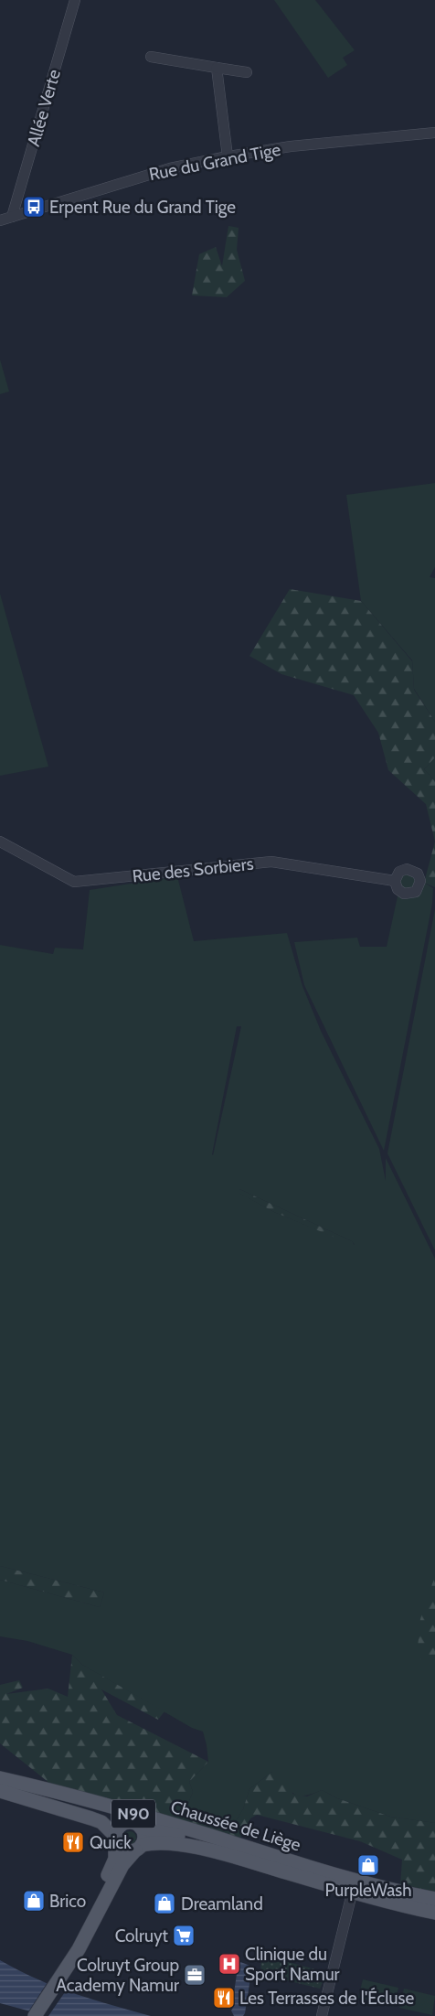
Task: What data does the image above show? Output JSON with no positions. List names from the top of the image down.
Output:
{
  "streets": {
    "main road": ["N90", "Chaussée de Liège"],
    "street": ["Allée Verte", "Rue du Grand Tige", "Rue des Sorbiers"]
  },
  "crossings": [
    ["Allée Verte", "Rue du Grand Tige"],
    ["N90", "Chaussée de Liège"]
  ],
  "places": {
    "bus stop": ["Erpent Rue du Grand Tige"],
    "restaurant": ["Quick", "Les Terrasses de l'Écluse"],
    "shop": ["PurpleWash", "Brico", "Dreamland"],
    "supermarket": ["Colruyt"],
    "hospital": ["Clinique du Sport Namur"],
    "office": ["Colruyt Group Academy Namur"]
  }
}
